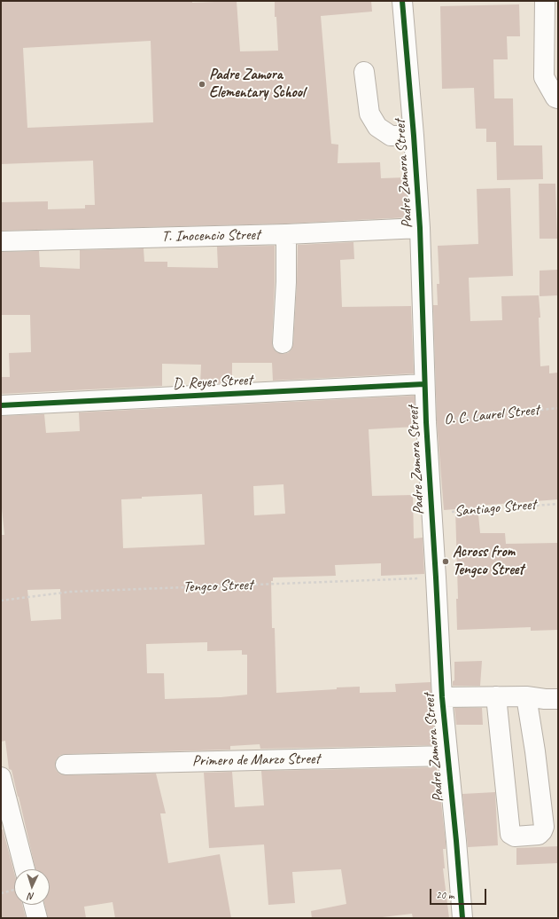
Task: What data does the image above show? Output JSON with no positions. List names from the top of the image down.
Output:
{
  "streets": {
    "street": [
      "Padre Zamora Street",
      "T. Inocencio Street",
      "D. Reyes Street",
      "Primero de Marzo Street"
    ],
    "path": ["O. C. Laurel Street", "Santiago Street", "Tengco Street"]
  },
  "crossings": [
    ["Padre Zamora Street", "T. Inocencio Street"],
    ["Padre Zamora Street", "D. Reyes Street"],
    ["Padre Zamora Street", "O. C. Laurel Street"],
    ["Padre Zamora Street", "Santiago Street"],
    ["Padre Zamora Street", "Tengco Street"],
    ["Padre Zamora Street", "Primero de Marzo Street"]
  ],
  "places": ["Padre Zamora Elementary School", "Across from Tengco Street"],
  "scale_bar": "20 m",
  "north": "bottom"
}
